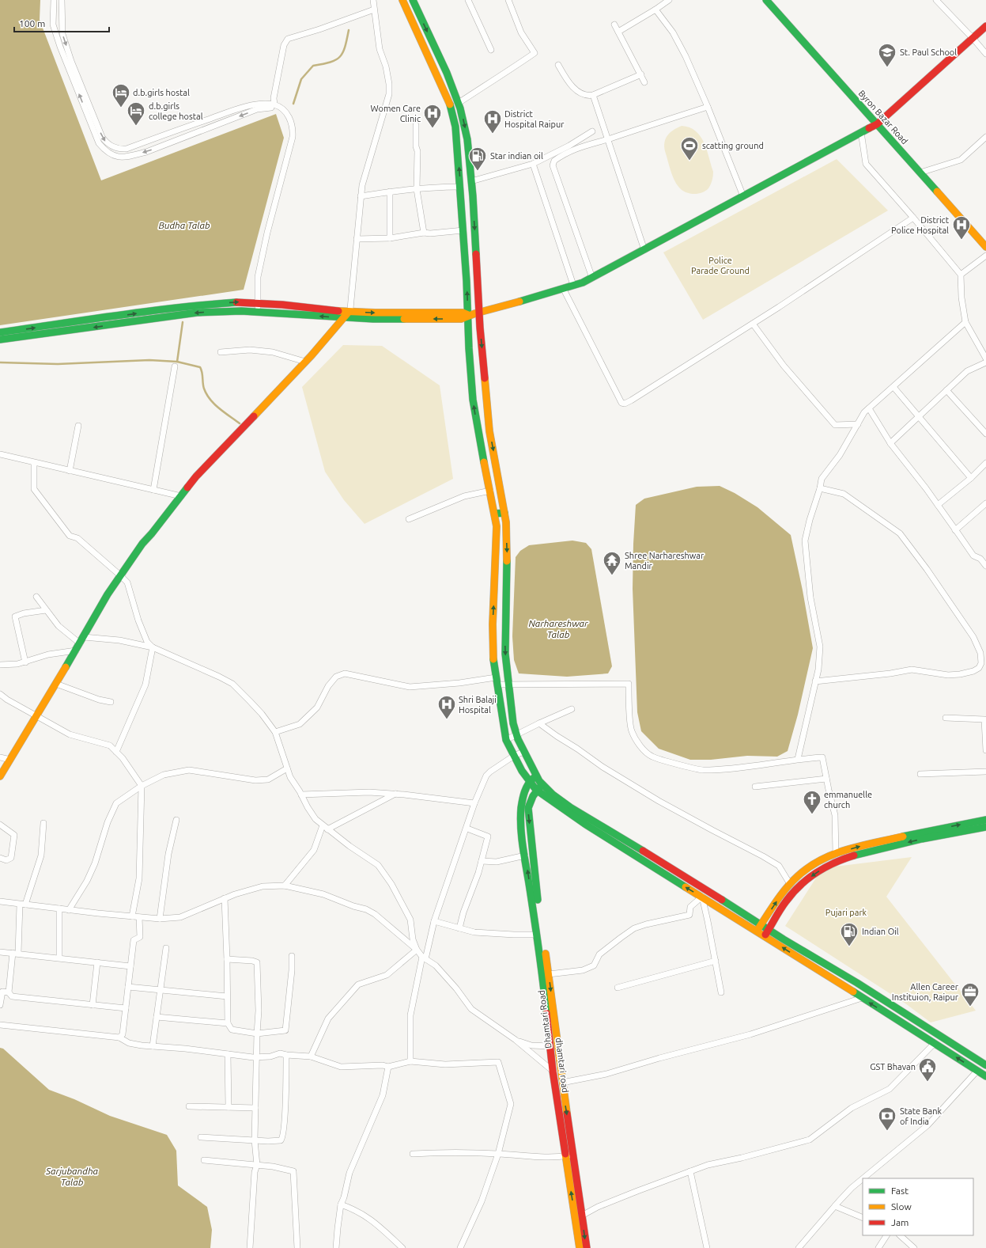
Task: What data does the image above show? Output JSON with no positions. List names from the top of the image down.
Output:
{
  "streets": {
    "main road": ["Byron Bazar Road", "Dhamtari Road", "dhamtari road"]
  },
  "crossings": [
    ["Dhamtari Road", "dhamtari road"]
  ],
  "one_way": ["Dhamtari Road", "dhamtari road"],
  "water": ["Budha Talab", "Narhareshwar Talab", "Sarjubandha Talab"],
  "parks": ["Police Parade Ground", "Pujari park"],
  "places": {
    "school or university": ["St. Paul School"],
    "hotel": ["d.b.girls hostal", "d.b.girls college hostal"],
    "hospital": [
      "Women Care Clinic",
      "District Hospital Raipur",
      "District Police Hospital",
      "Shri Balaji Hospital"
    ],
    "sports": ["scatting ground"],
    "fuel station": ["Star indian oil", "Indian Oil"],
    "temple": ["Shree Narhareshwar Mandir"],
    "church": ["emmanuelle church"],
    "office": ["Allen Career Instituion, Raipur"],
    "public building": ["GST Bhavan"],
    "bank": ["State Bank of India"]
  },
  "legend": ["Fast", "Slow", "Jam"],
  "scale_bar": "100 m"
}
